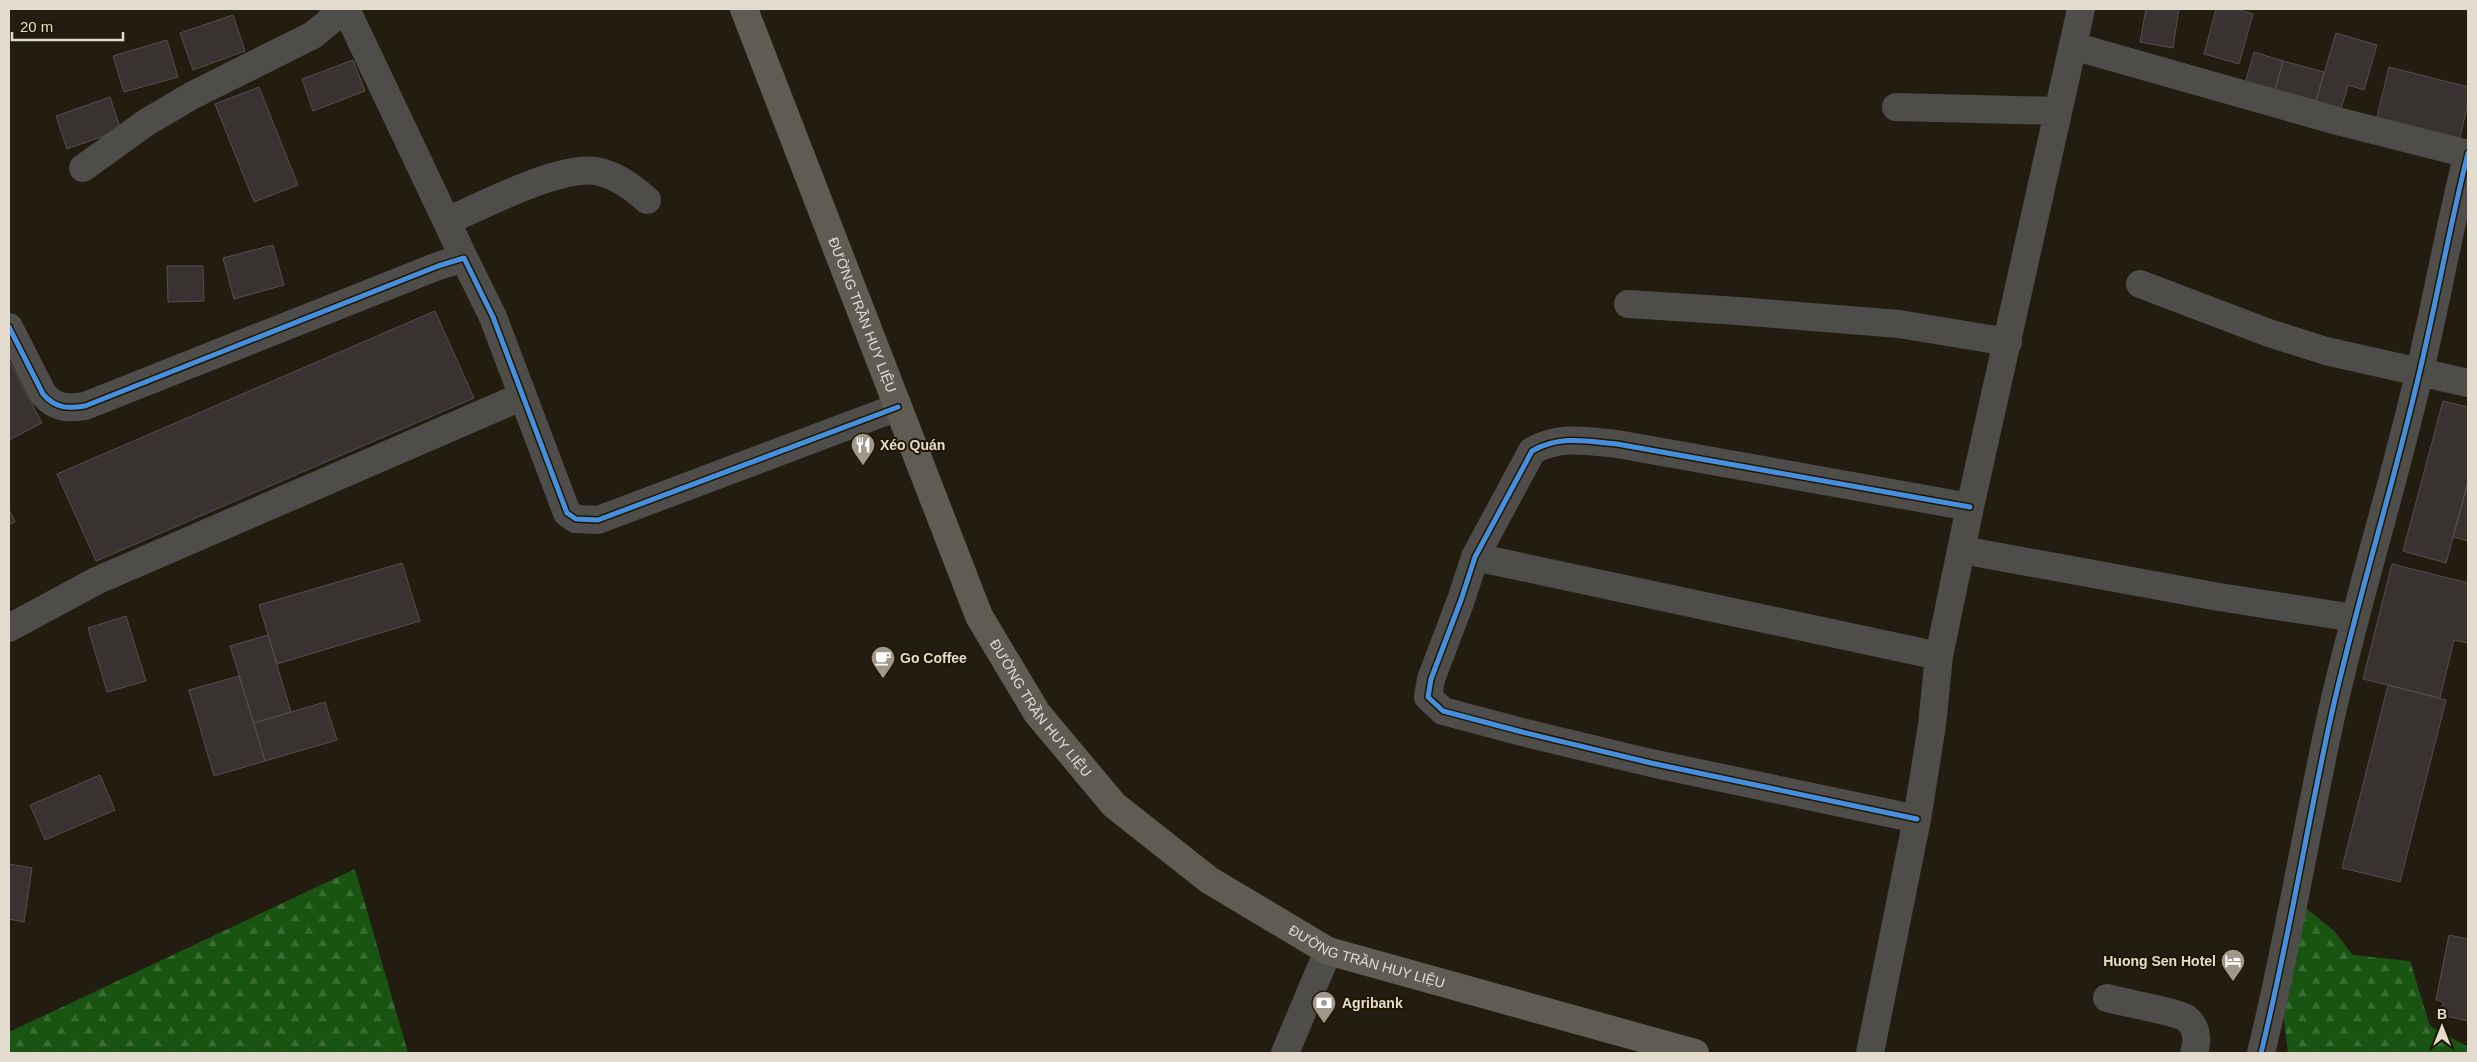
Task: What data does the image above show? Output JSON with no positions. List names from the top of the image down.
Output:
{
  "streets": {
    "highway": ["ĐƯỜNG TRẦN HUY LIỆU"]
  },
  "places": {
    "restaurant": ["Xéo Quán"],
    "cafe": ["Go Coffee"],
    "hotel": ["Huong Sen Hotel"],
    "bank": ["Agribank"]
  },
  "scale_bar": "20 m",
  "north": "top"
}
